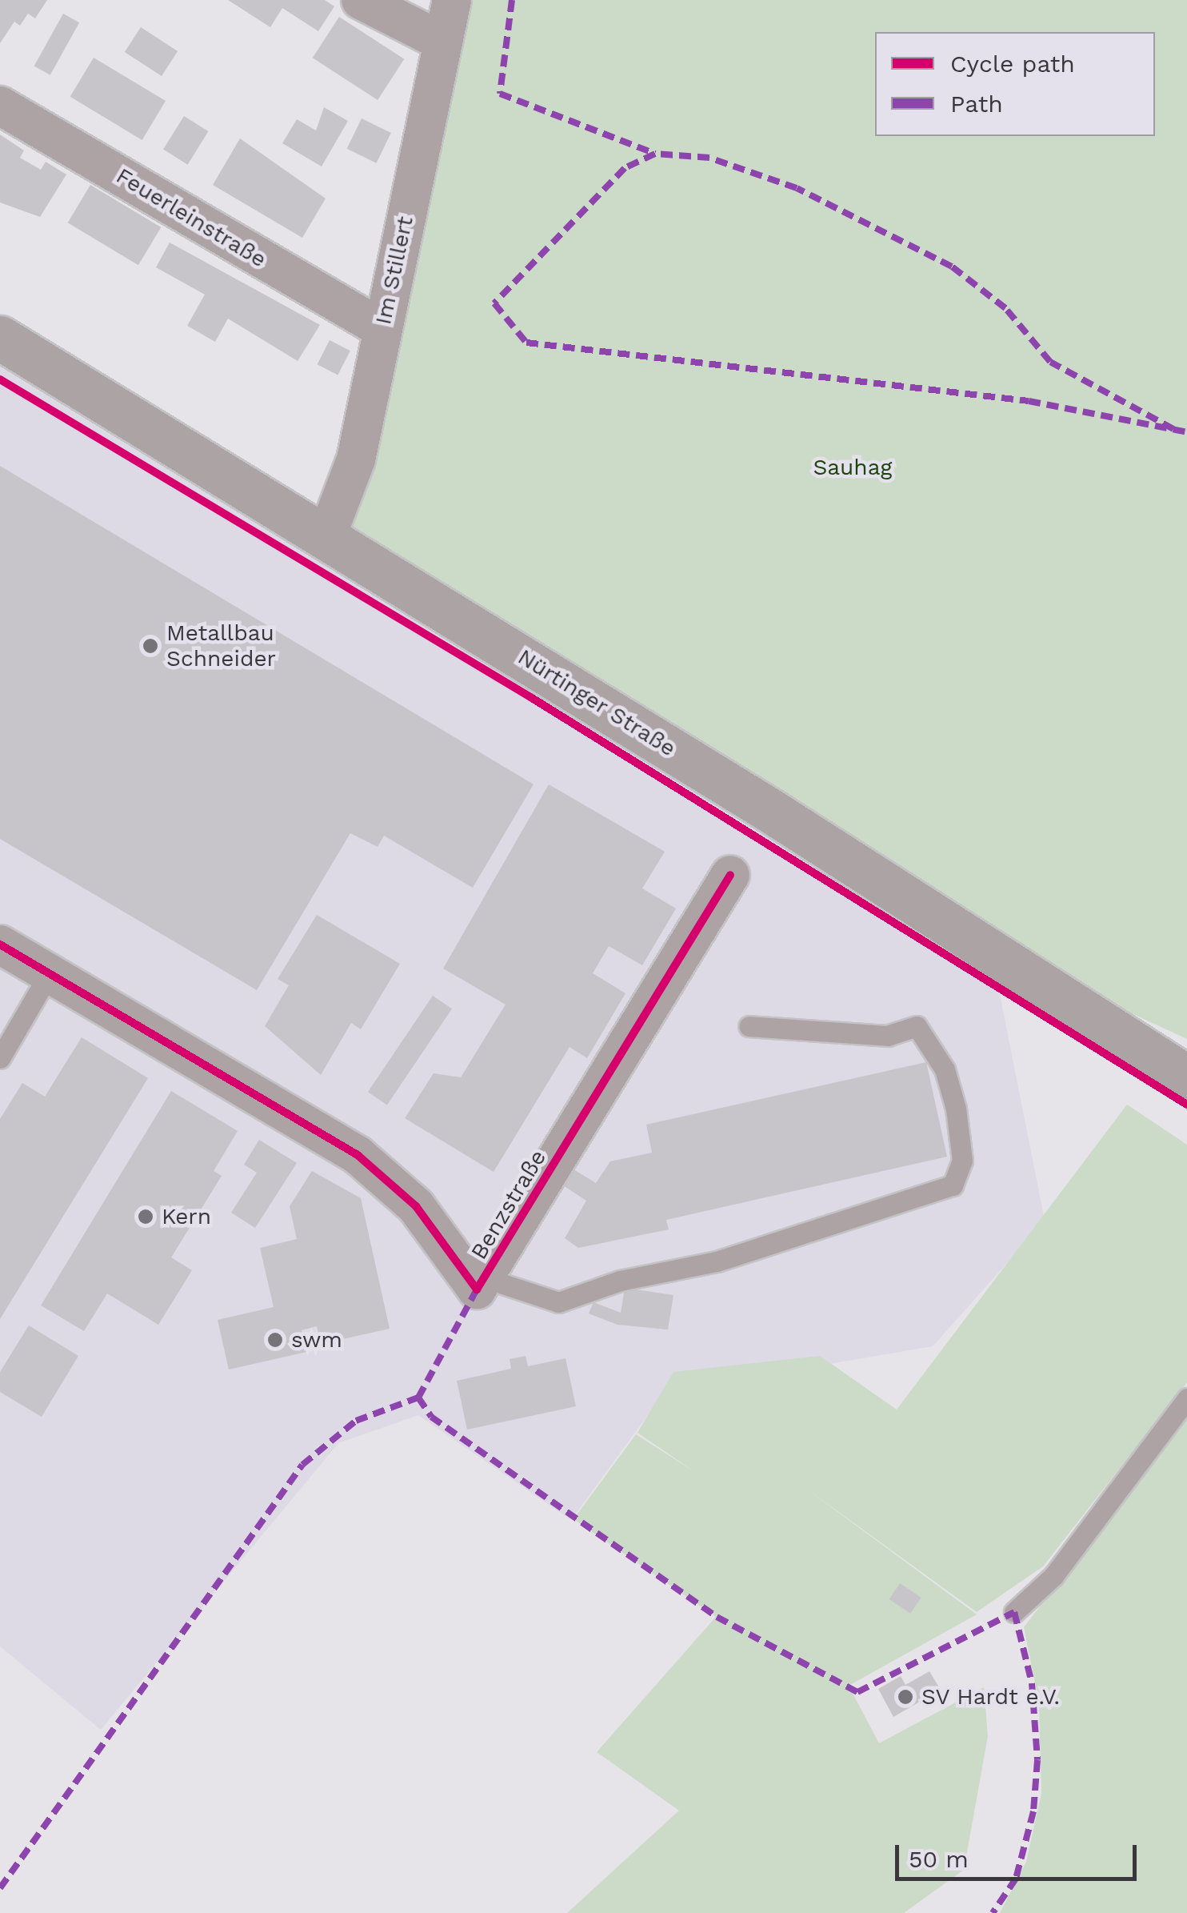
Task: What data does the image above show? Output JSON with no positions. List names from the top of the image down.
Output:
{
  "streets": {
    "main road": ["Nürtinger Straße"],
    "street": ["Feuerleinstraße", "Im Stillert", "Benzstraße"]
  },
  "crossings": [
    ["Feuerleinstraße", "Im Stillert"],
    ["Im Stillert", "Nürtinger Straße"]
  ],
  "parks": ["Sauhag"],
  "places": [
    "Metallbau Schneider",
    "Kern",
    "swm",
    "SV Hardt e.V."
  ],
  "legend": ["Cycle path", "Path"],
  "scale_bar": "50 m"
}
